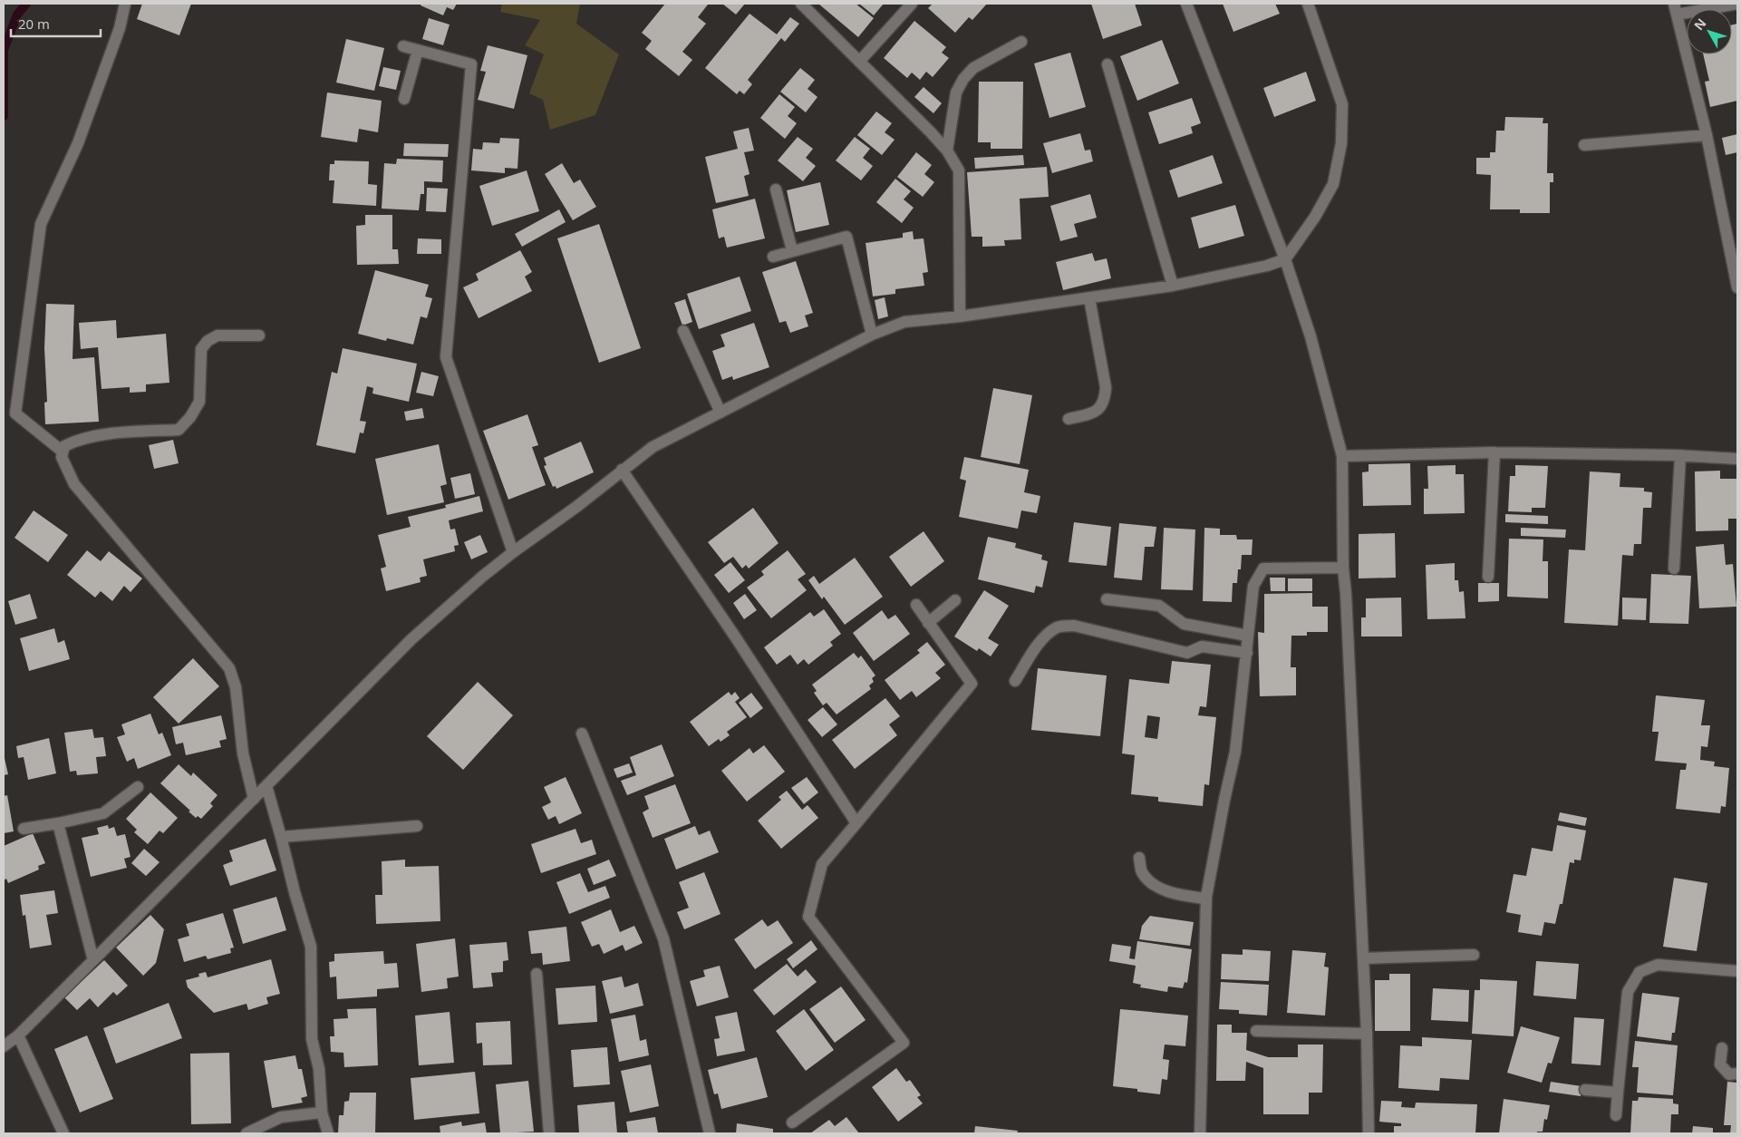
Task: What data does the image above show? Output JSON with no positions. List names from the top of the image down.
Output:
{
  "scale_bar": "20 m",
  "north": "top left"
}
